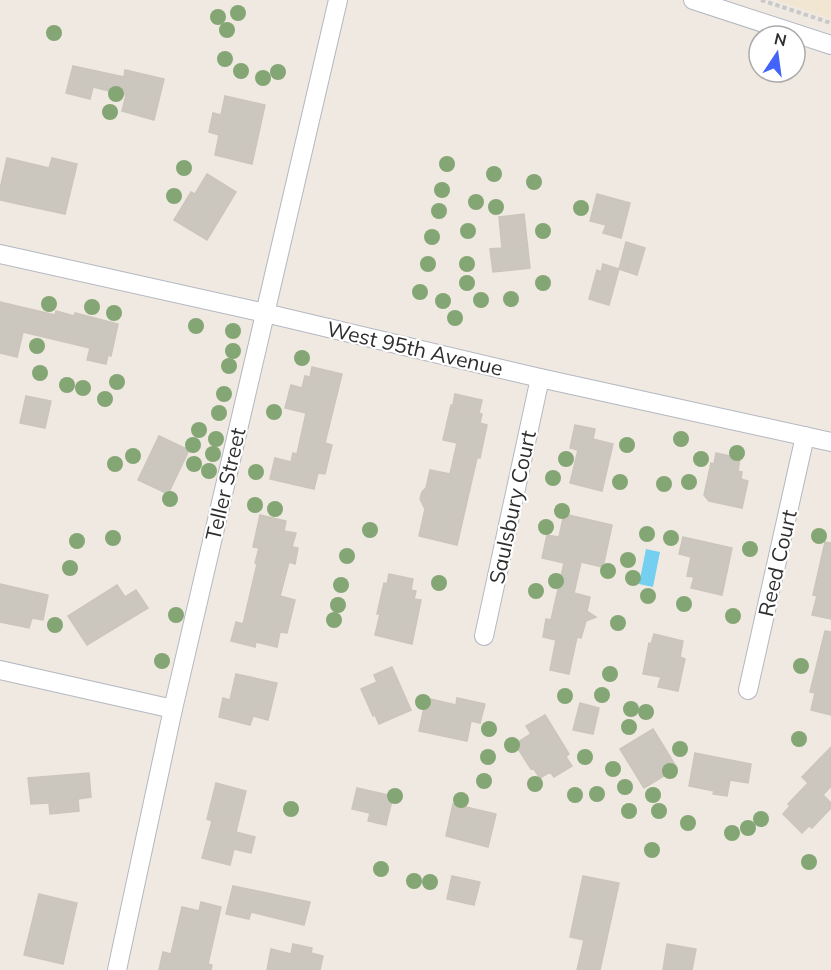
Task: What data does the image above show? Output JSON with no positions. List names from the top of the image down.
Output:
{
  "streets": {
    "street": [
      "West 95th Avenue",
      "Teller Street",
      "Saulsbury Court",
      "Reed Court"
    ]
  },
  "crossings": [
    ["West 95th Avenue", "Teller Street"],
    ["West 95th Avenue", "Saulsbury Court"],
    ["West 95th Avenue", "Reed Court"]
  ],
  "north": "top"
}
